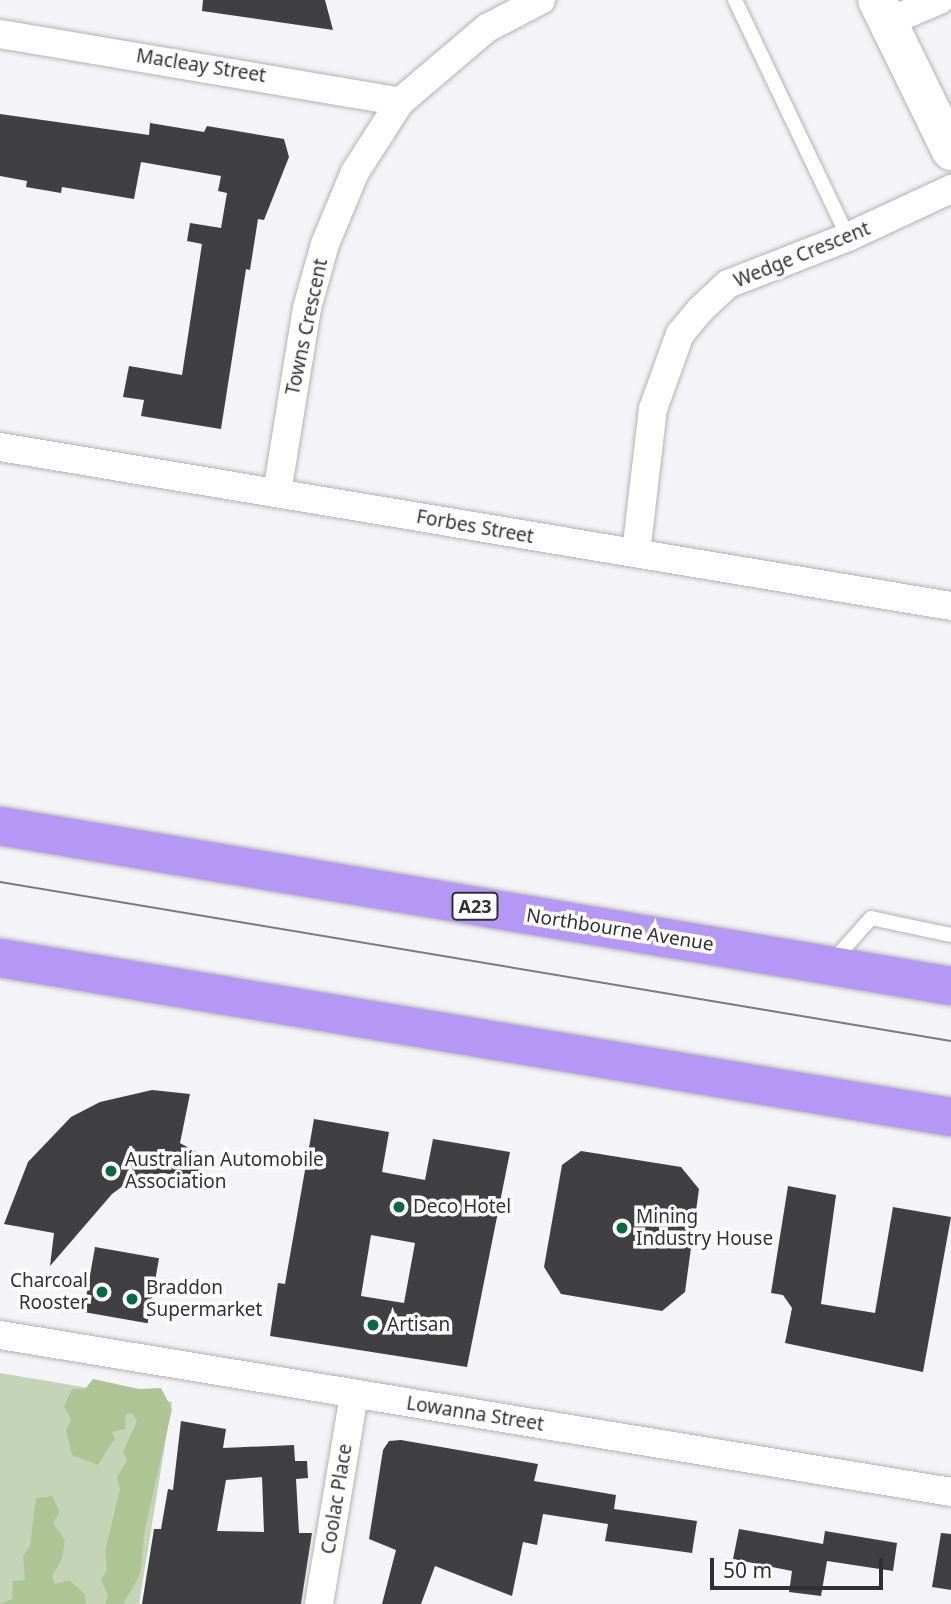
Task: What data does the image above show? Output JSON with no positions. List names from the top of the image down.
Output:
{
  "streets": {
    "highway": ["A23", "Northbourne Avenue"],
    "street": [
      "Macleay Street",
      "Wedge Crescent",
      "Towns Crescent",
      "Forbes Street",
      "Lowanna Street",
      "Coolac Place"
    ]
  },
  "crossings": [
    ["Macleay Street", "Towns Crescent"],
    ["Wedge Crescent", "Forbes Street"],
    ["Towns Crescent", "Forbes Street"],
    ["Lowanna Street", "Coolac Place"]
  ],
  "places": [
    "Australian Automobile Association",
    "Deco Hotel",
    "Mining Industry House",
    "Charcoal Rooster",
    "Braddon Supermarket",
    "Artisan"
  ],
  "scale_bar": "50 m"
}
